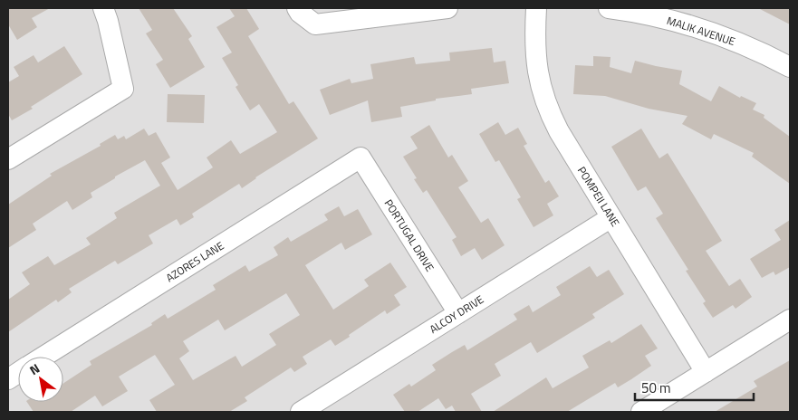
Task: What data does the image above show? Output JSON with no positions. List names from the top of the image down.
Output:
{
  "streets": {
    "street": [
      "MALIK AVENUE",
      "POMPEII LANE",
      "PORTUGAL DRIVE",
      "AZORES LANE",
      "ALCOY DRIVE"
    ]
  },
  "crossings": [
    ["POMPEII LANE", "ALCOY DRIVE"],
    ["PORTUGAL DRIVE", "AZORES LANE"],
    ["PORTUGAL DRIVE", "ALCOY DRIVE"]
  ],
  "scale_bar": "50 m",
  "north": "top left"
}
